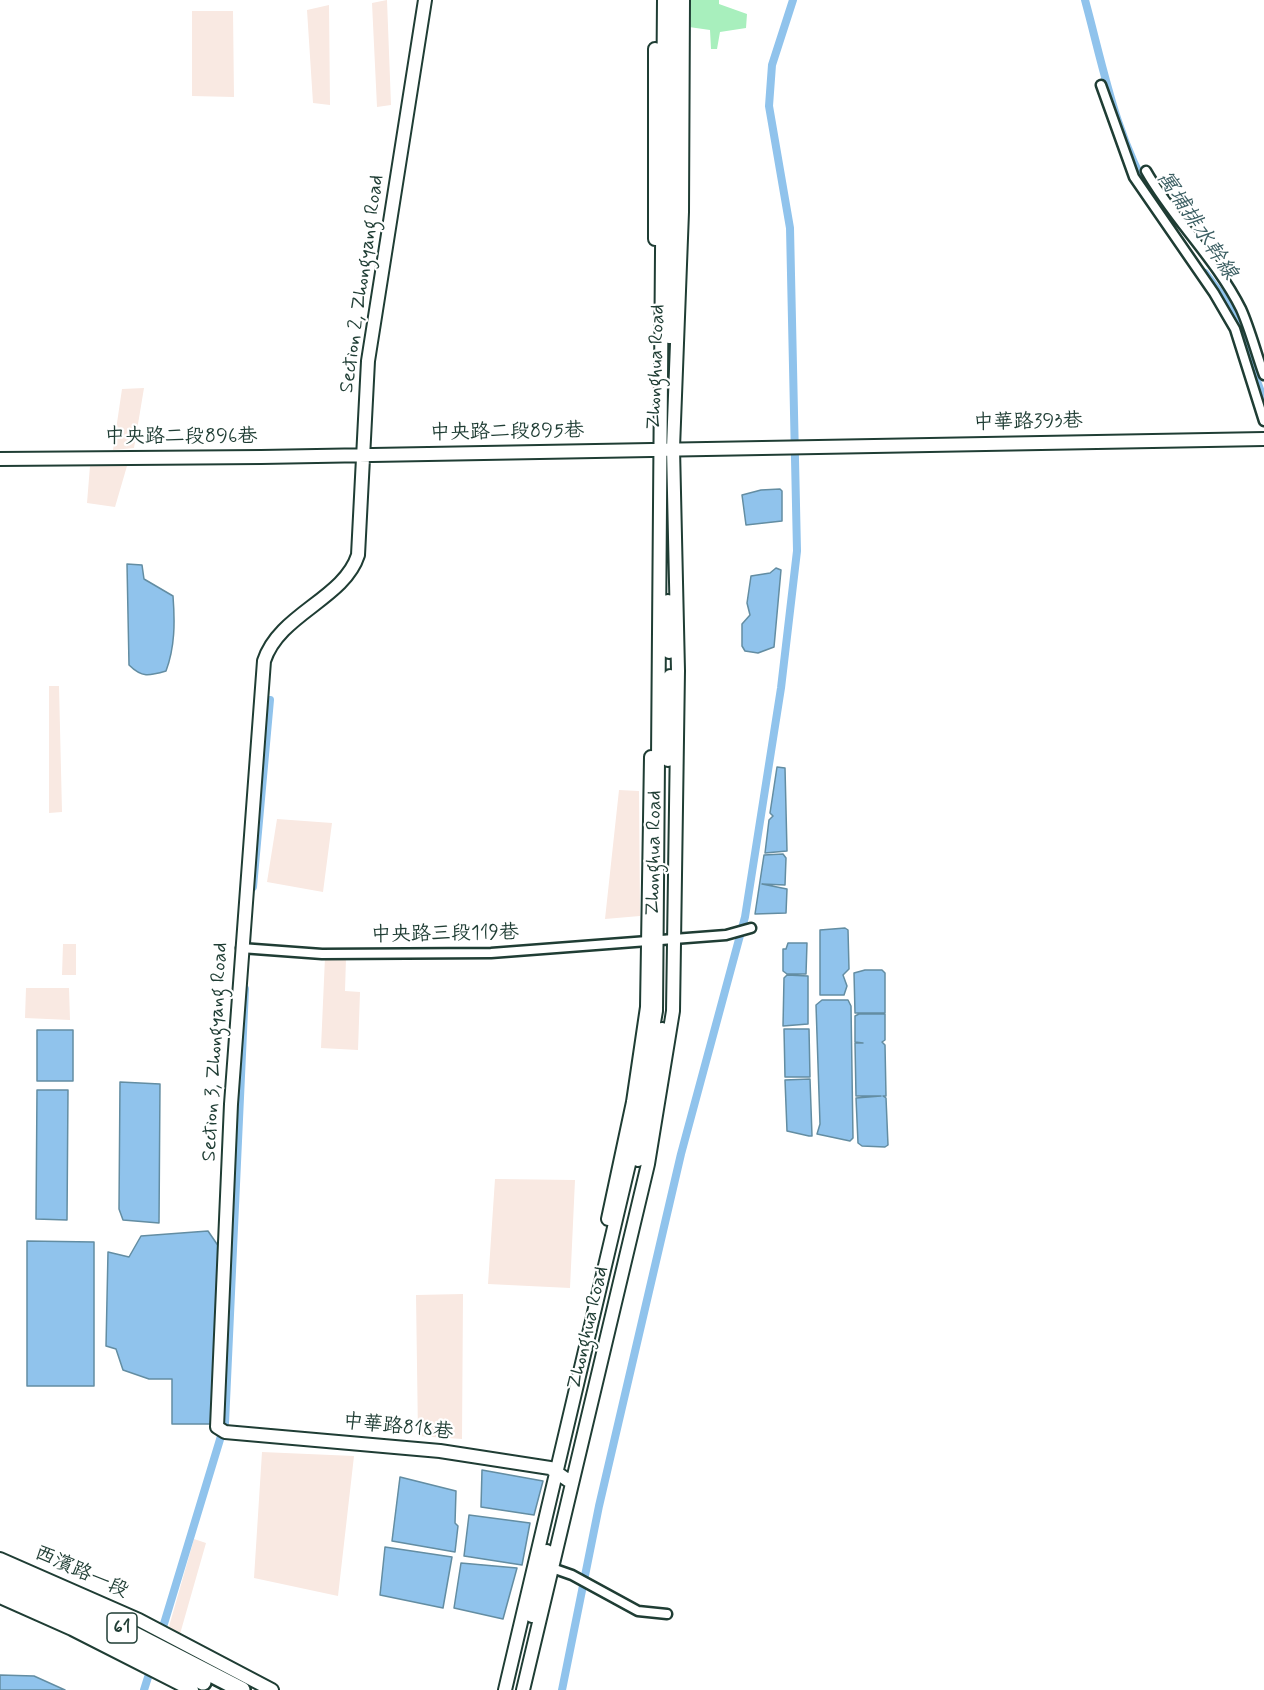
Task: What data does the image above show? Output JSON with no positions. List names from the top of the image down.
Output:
{
  "streets": {
    "highway": ["61"],
    "main road": [
      "Section 2, Zhongyang Road",
      "Zhonghua Road",
      "中華路393巷",
      "中央路二段895巷",
      "中央路二段896巷",
      "Section 3, Zhongyang Road",
      "中華路818巷",
      "西濱路一段"
    ],
    "street": ["中央路三段119巷"]
  },
  "crossings": [
    ["Section 2, Zhongyang Road", "中央路二段895巷"],
    ["Section 2, Zhongyang Road", "中央路二段896巷"],
    ["Section 2, Zhongyang Road", "Section 3, Zhongyang Road"],
    ["Zhonghua Road", "中華路393巷"],
    ["Zhonghua Road", "中央路二段895巷"],
    ["Zhonghua Road", "中央路三段119巷"],
    ["Zhonghua Road", "中華路818巷"],
    ["中華路393巷", "中央路二段895巷"],
    ["中央路二段895巷", "中央路二段896巷"],
    ["中央路三段119巷", "Section 3, Zhongyang Road"],
    ["Section 3, Zhongyang Road", "中華路818巷"]
  ],
  "water": ["寓埔排水幹線"]
}
